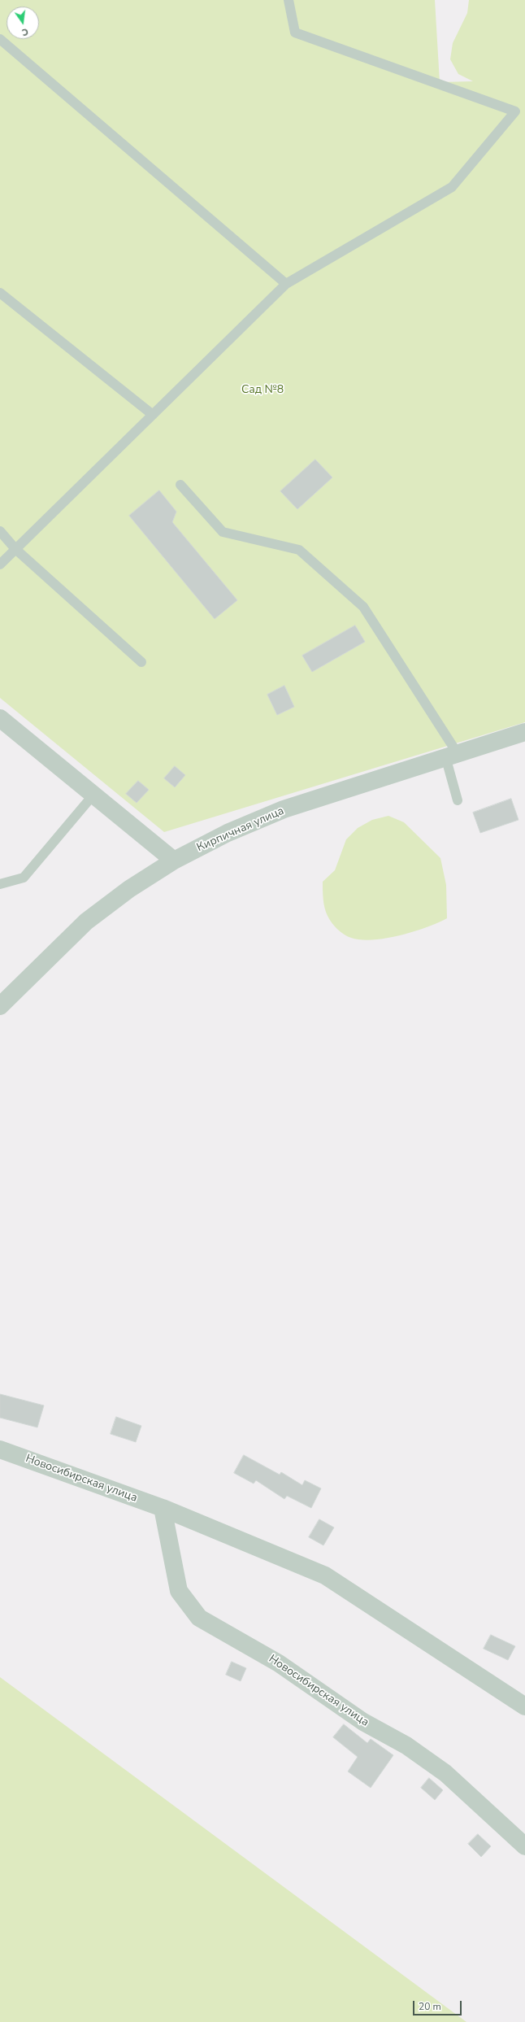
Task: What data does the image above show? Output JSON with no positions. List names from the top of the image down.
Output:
{
  "streets": {
    "street": ["Кирпичная улица", "Новосибирская улица"]
  },
  "parks": ["Сад №8"],
  "scale_bar": "20 m",
  "north": "bottom"
}
